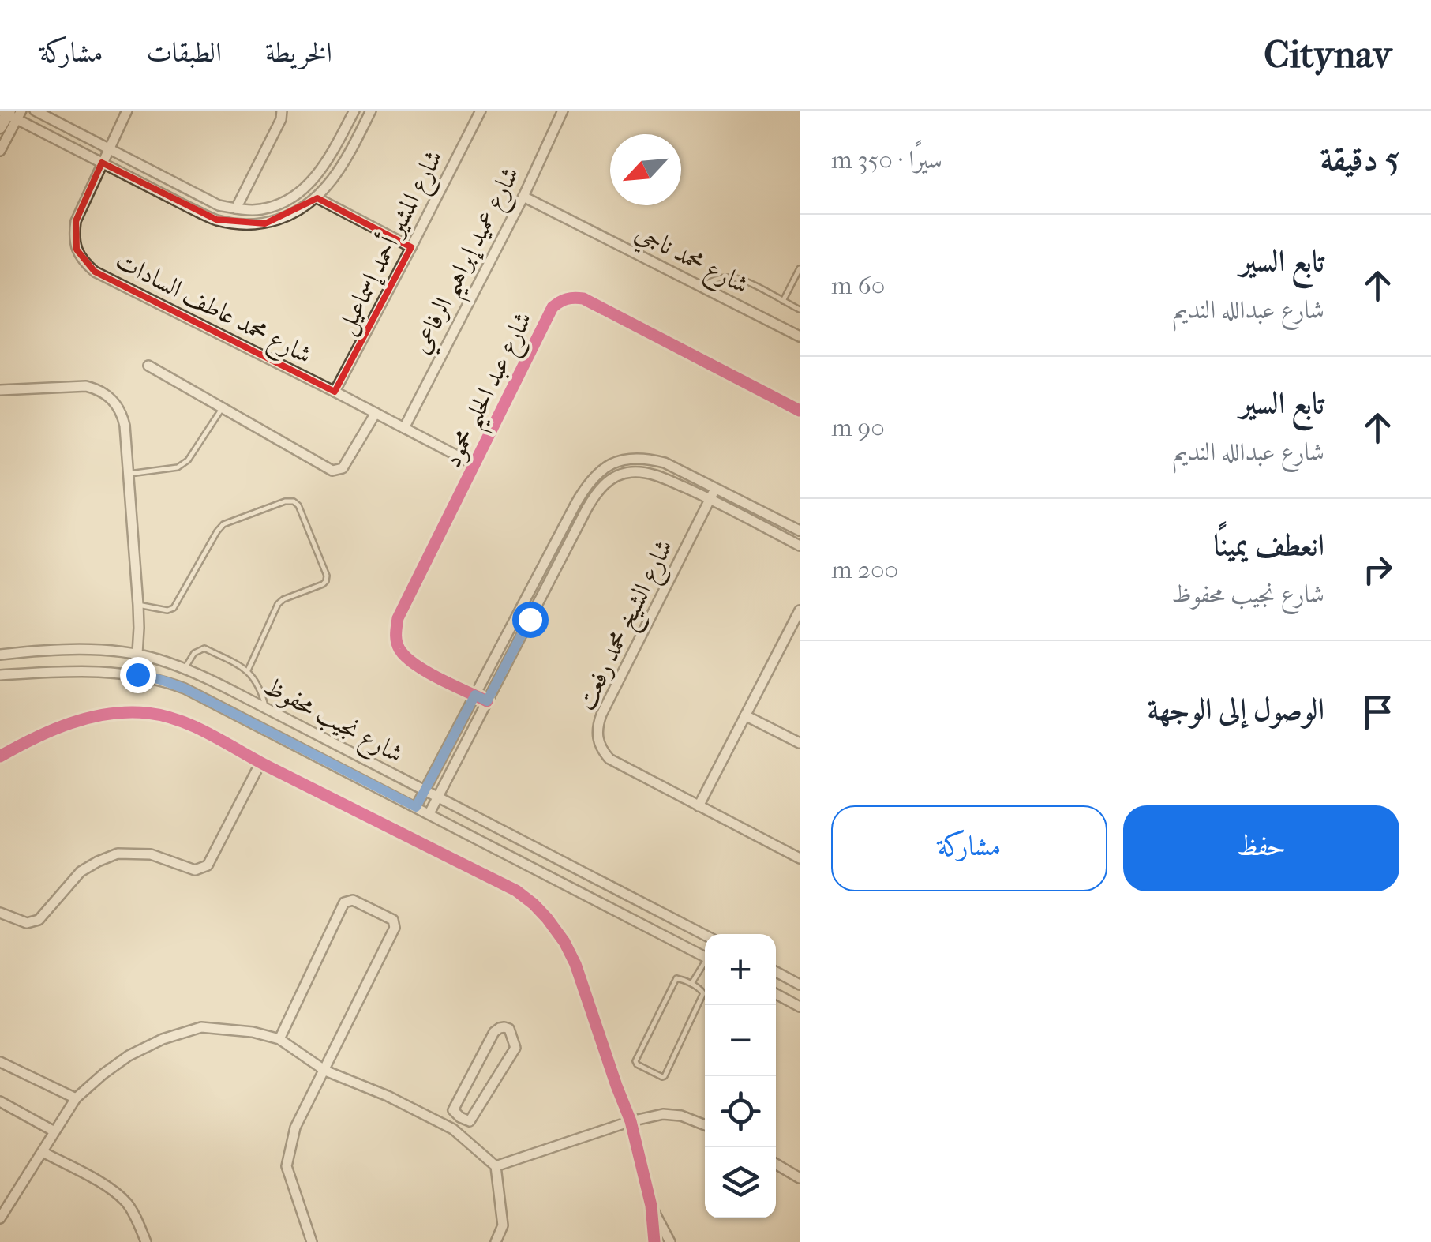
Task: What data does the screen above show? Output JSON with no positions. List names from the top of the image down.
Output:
{
  "streets": {
    "street": [
      "شارع المشير أحمد إسماعيل",
      "شارع محمد ناجي",
      "شارع عميد إبراهيم الرفاعي",
      "شارع محمد عاطف السادات",
      "شارع عبد الحليم محمود",
      "شارع الشيخ محمد رفعت",
      "شارع نجيب محفوظ"
    ]
  },
  "crossings": [
    ["شارع المشير أحمد إسماعيل", "شارع محمد عاطف السادات"],
    ["شارع محمد ناجي", "شارع عميد إبراهيم الرفاعي"],
    ["شارع عميد إبراهيم الرفاعي", "شارع محمد عاطف السادات"],
    ["شارع محمد عاطف السادات", "شارع عبد الحليم محمود"]
  ],
  "north": "bottom left",
  "page": {
    "header": "Citynav",
    "nav": ["الخريطة", "الطبقات", "مشاركة"],
    "heading": ["5 دقيقة", "سيرًا · 350 m"],
    "list": [
      ["تابع السير", "شارع عبدالله النديم", "60 m"],
      ["تابع السير", "شارع عبدالله النديم", "90 m"],
      ["انعطف يمينًا", "شارع نجيب محفوظ", "200 m"],
      "الوصول إلى الوجهة"
    ],
    "buttons": ["حفظ", "مشاركة"],
    "map_buttons": ["+", "−"]
  }
}
